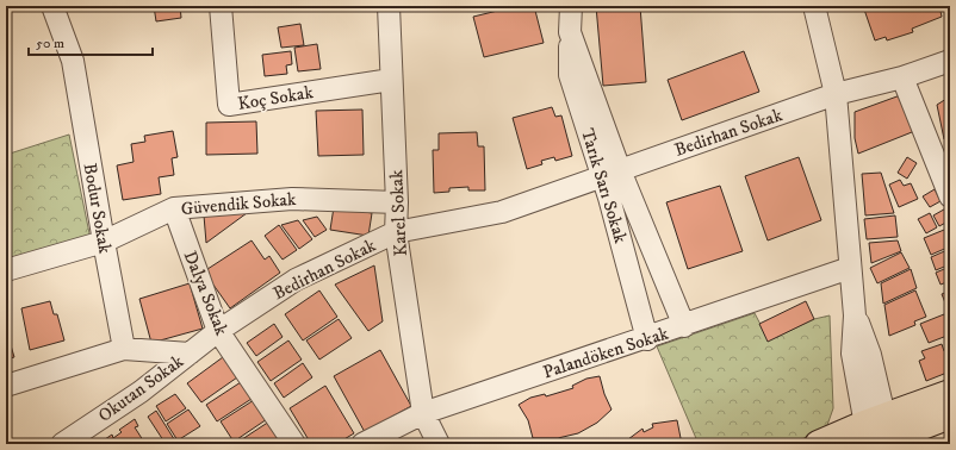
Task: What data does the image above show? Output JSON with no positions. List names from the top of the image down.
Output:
{
  "streets": {
    "street": [
      "Koç Sokak",
      "Bedirhan Sokak",
      "Tarık Sarı Sokak",
      "Güvendik Sokak",
      "Bodur Sokak",
      "Karel Sokak",
      "Dalya Sokak",
      "Palandöken Sokak",
      "Okutan Sokak"
    ]
  },
  "crossings": [
    ["Koç Sokak", "Karel Sokak"],
    ["Bedirhan Sokak", "Tarık Sarı Sokak"],
    ["Bedirhan Sokak", "Karel Sokak"],
    ["Bedirhan Sokak", "Dalya Sokak"],
    ["Bedirhan Sokak", "Okutan Sokak"],
    ["Tarık Sarı Sokak", "Palandöken Sokak"],
    ["Güvendik Sokak", "Bodur Sokak"],
    ["Güvendik Sokak", "Karel Sokak"],
    ["Güvendik Sokak", "Dalya Sokak"],
    ["Karel Sokak", "Palandöken Sokak"],
    ["Dalya Sokak", "Okutan Sokak"]
  ],
  "scale_bar": "50 m"
}
